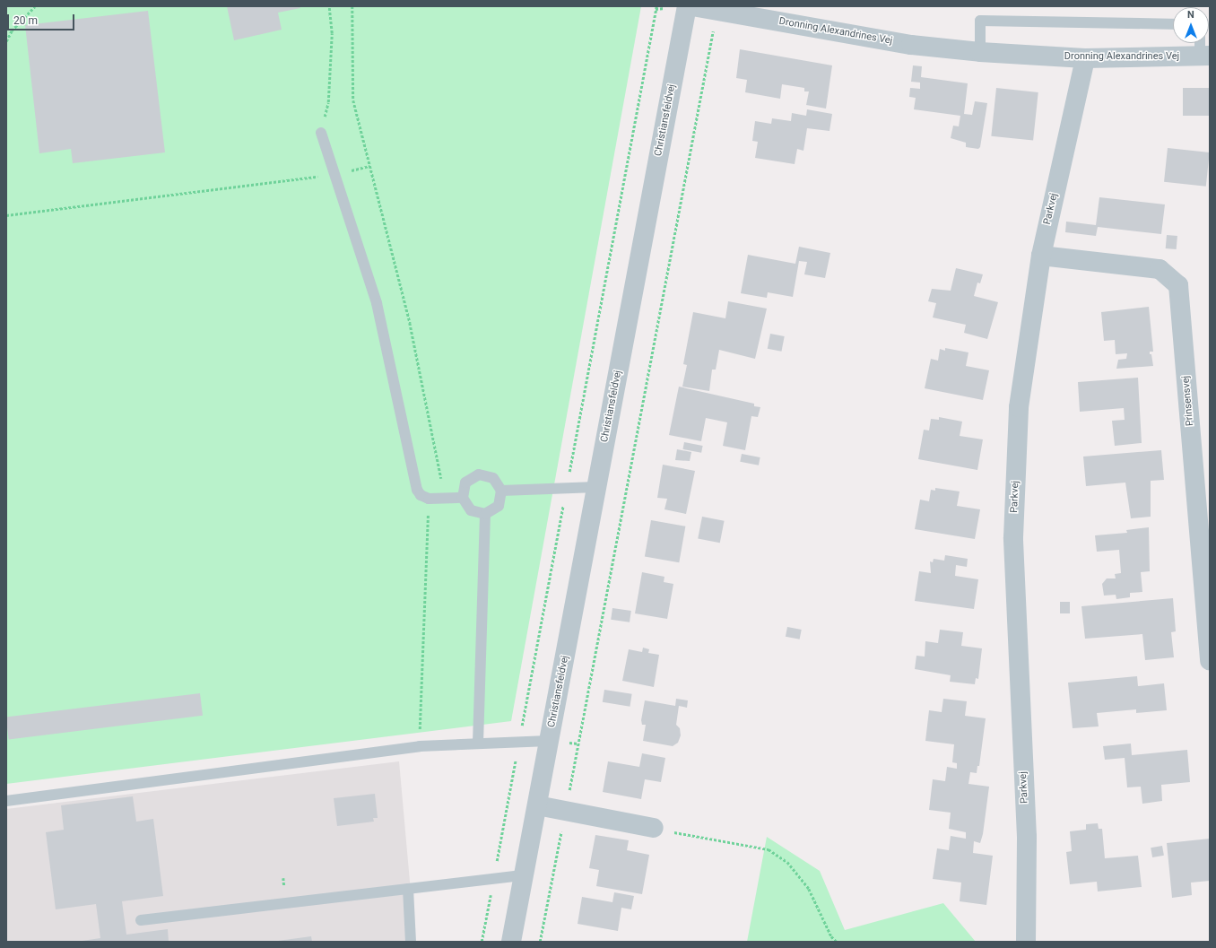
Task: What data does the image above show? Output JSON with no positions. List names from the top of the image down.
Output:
{
  "streets": {
    "street": [
      "Dronning Alexandrines Vej",
      "Christiansfeldvej",
      "Parkvej",
      "Prinsensvej"
    ]
  },
  "crossings": [
    ["Dronning Alexandrines Vej", "Parkvej"],
    ["Parkvej", "Prinsensvej"]
  ],
  "scale_bar": "20 m",
  "north": "top"
}
